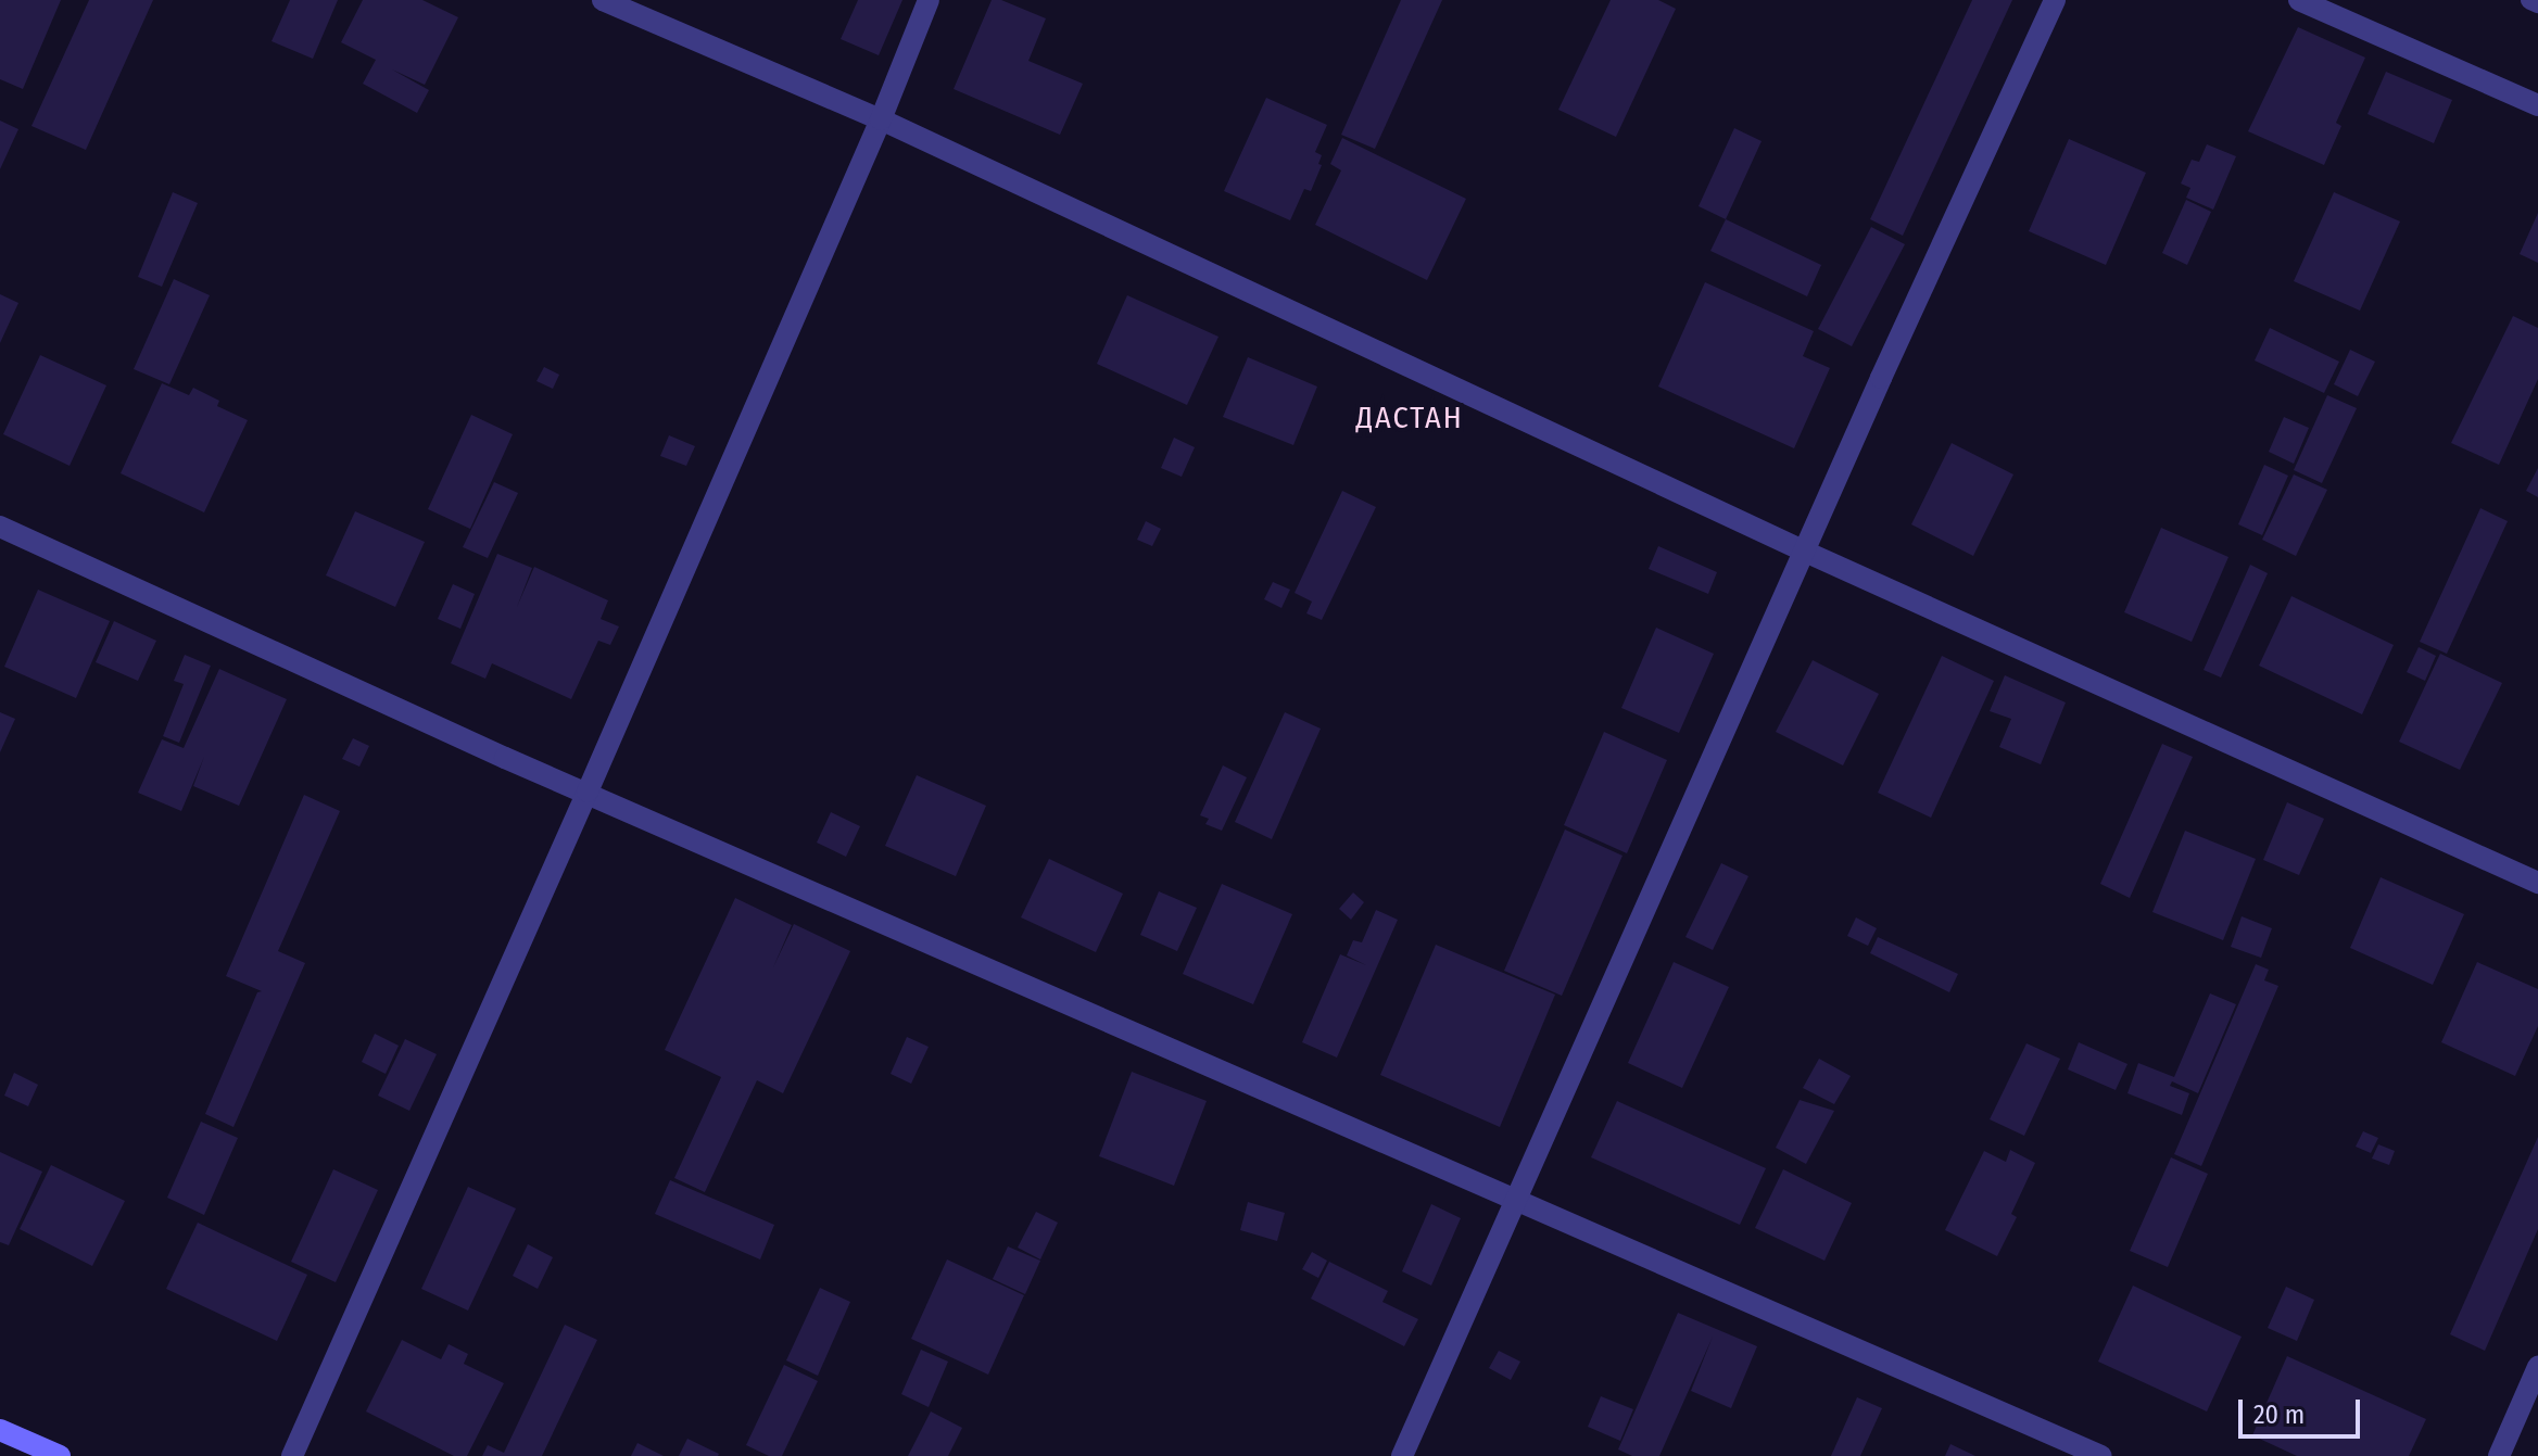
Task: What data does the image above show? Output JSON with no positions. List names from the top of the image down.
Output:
{
  "districts": ["ДАСТАН"],
  "scale_bar": "20 m"
}
